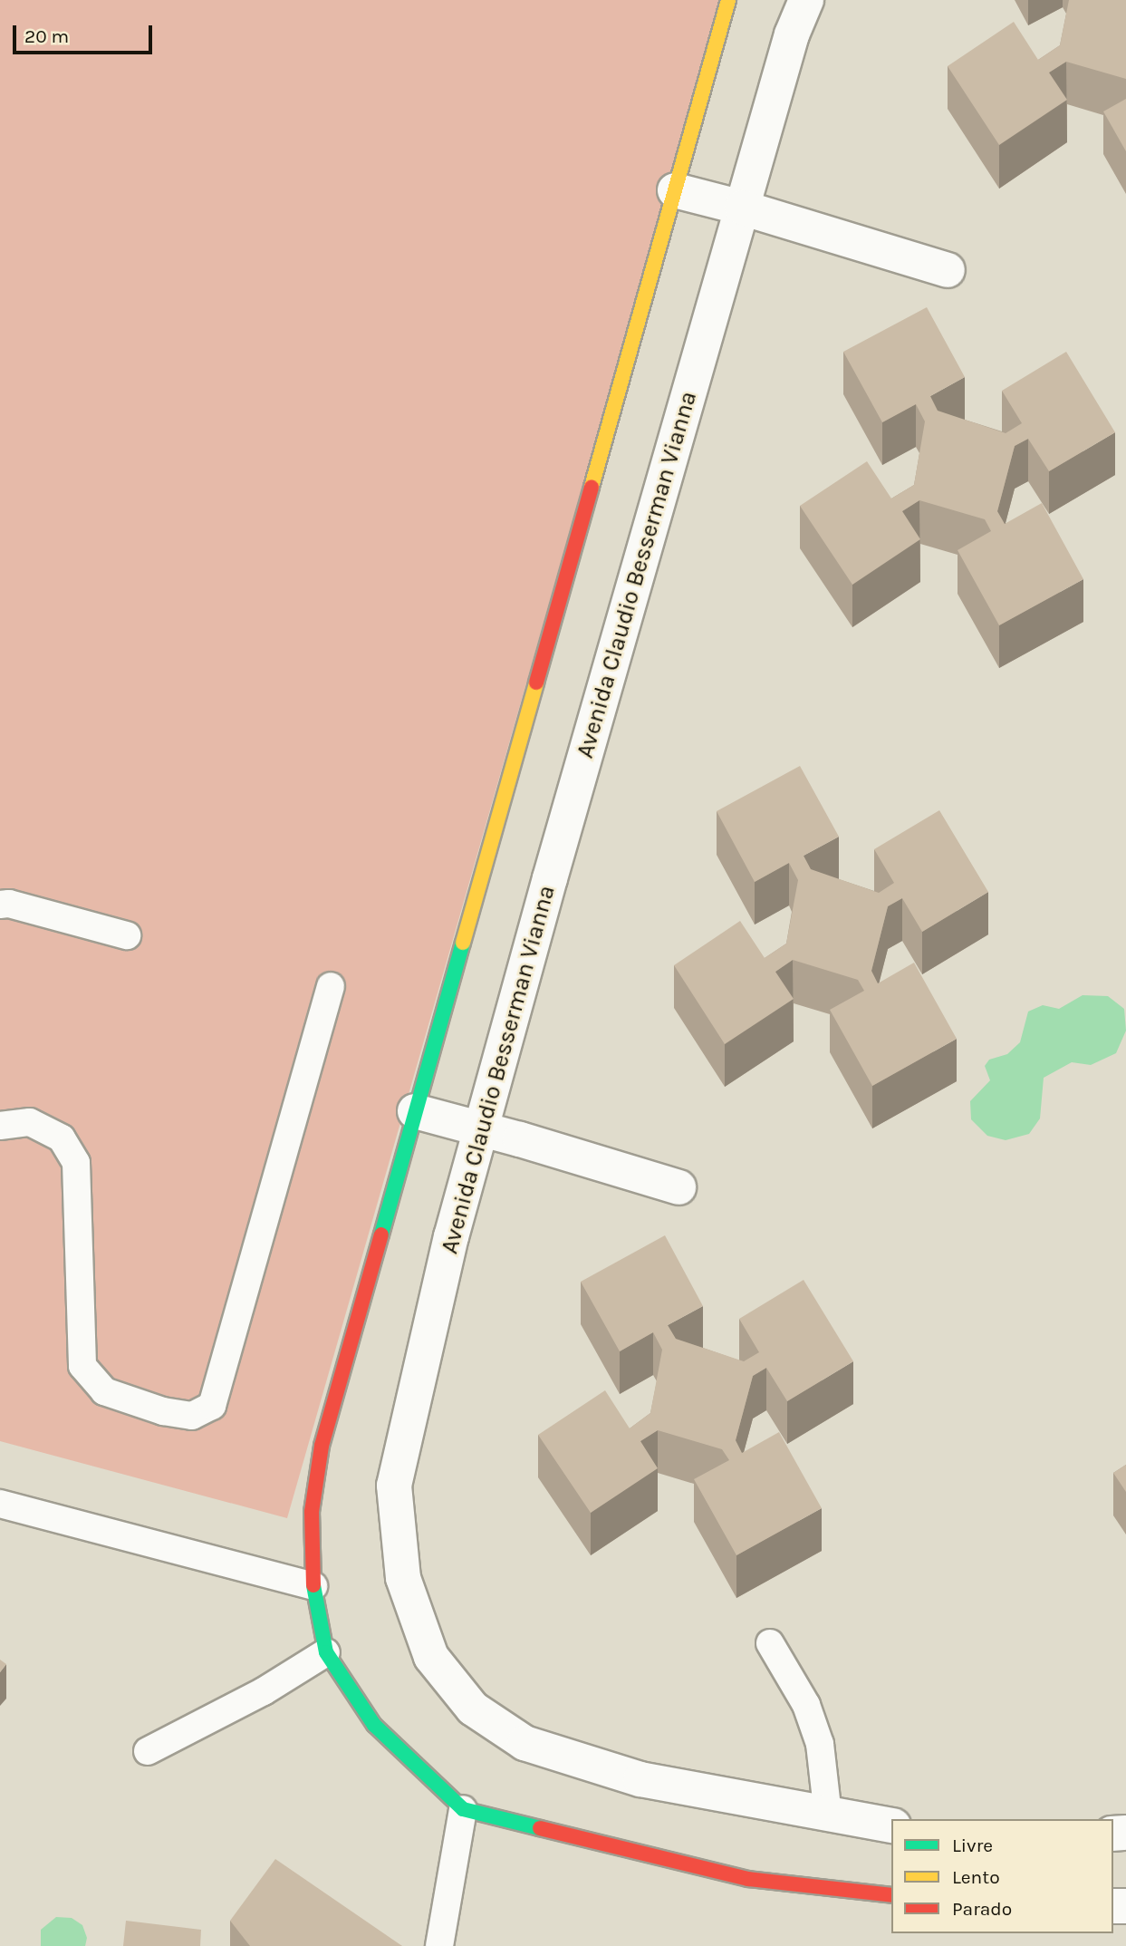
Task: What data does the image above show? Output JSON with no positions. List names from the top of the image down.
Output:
{
  "streets": {
    "street": ["Avenida Claudio Besserman Vianna"]
  },
  "legend": ["Livre", "Lento", "Parado"],
  "scale_bar": "20 m"
}
